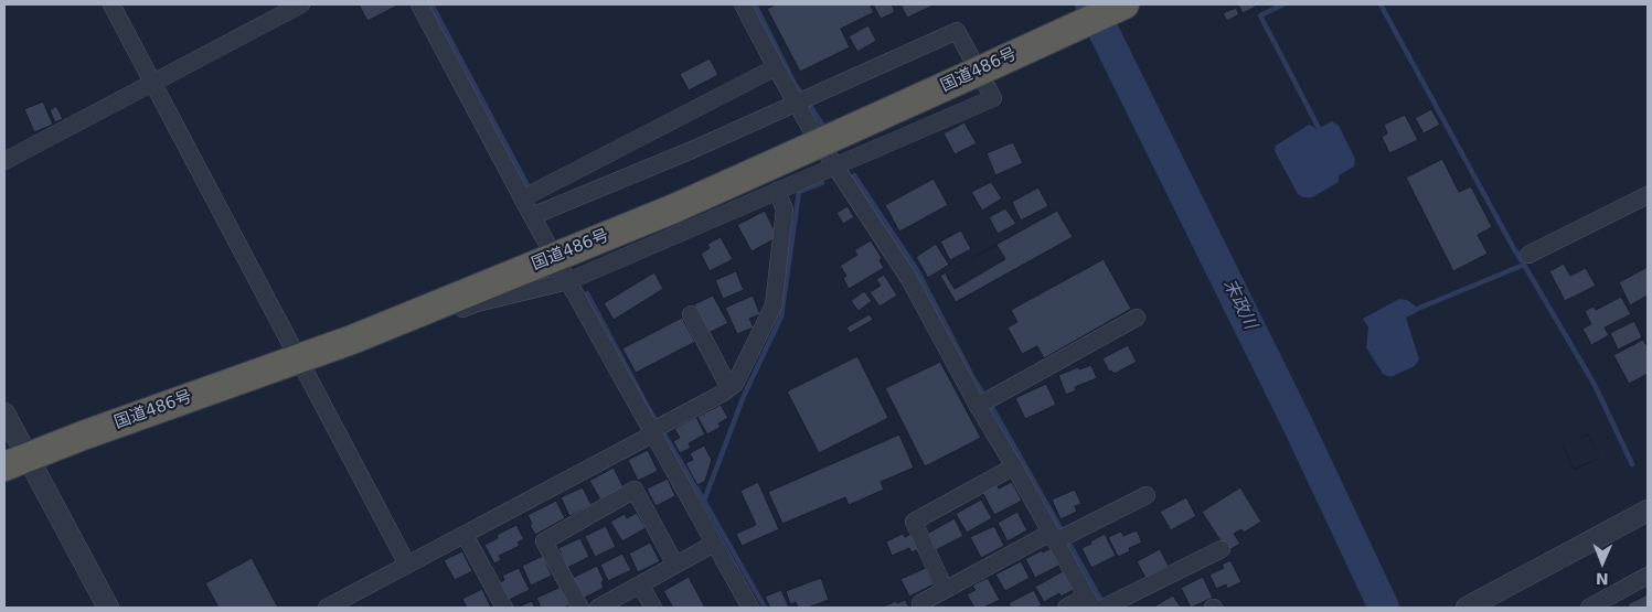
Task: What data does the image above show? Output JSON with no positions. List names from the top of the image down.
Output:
{
  "streets": {
    "highway": ["国道486号"]
  },
  "water": ["末政川"],
  "north": "bottom"
}
